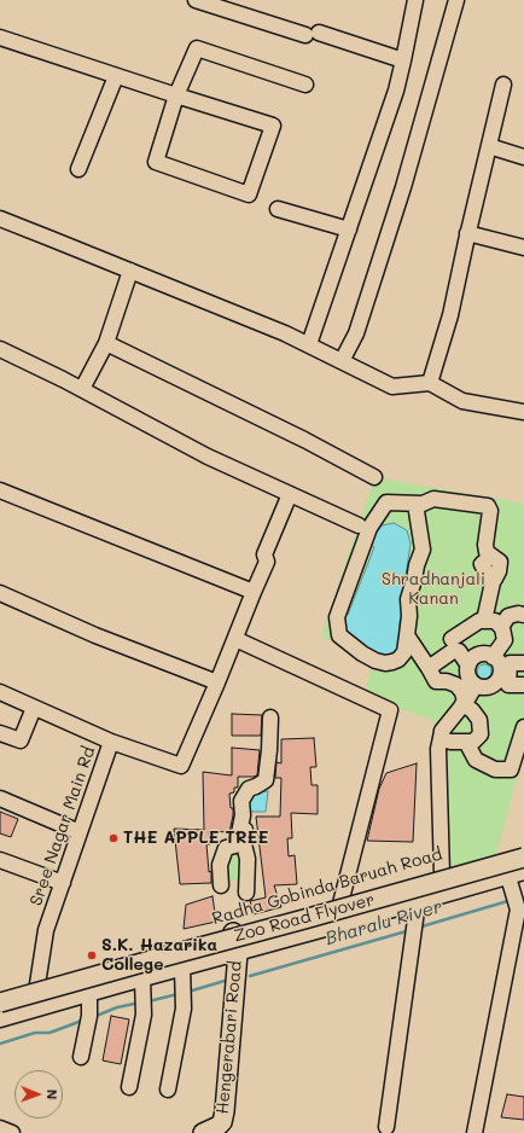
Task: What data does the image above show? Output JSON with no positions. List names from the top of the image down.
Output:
{
  "streets": {
    "main road": ["Zoo Road Flyover", "Hengerabari Road"],
    "street": ["Sree Nagar Main Rd", "Radha Gobinda Baruah Road"]
  },
  "crossings": [
    ["Sree Nagar Main Rd", "Radha Gobinda Baruah Road"],
    ["Radha Gobinda Baruah Road", "Hengerabari Road"]
  ],
  "water": ["Bharalu River"],
  "parks": ["Shradhanjali Kanan"],
  "places": ["THE APPLE TREE", "S.K. Hazarika College"],
  "north": "right"
}
